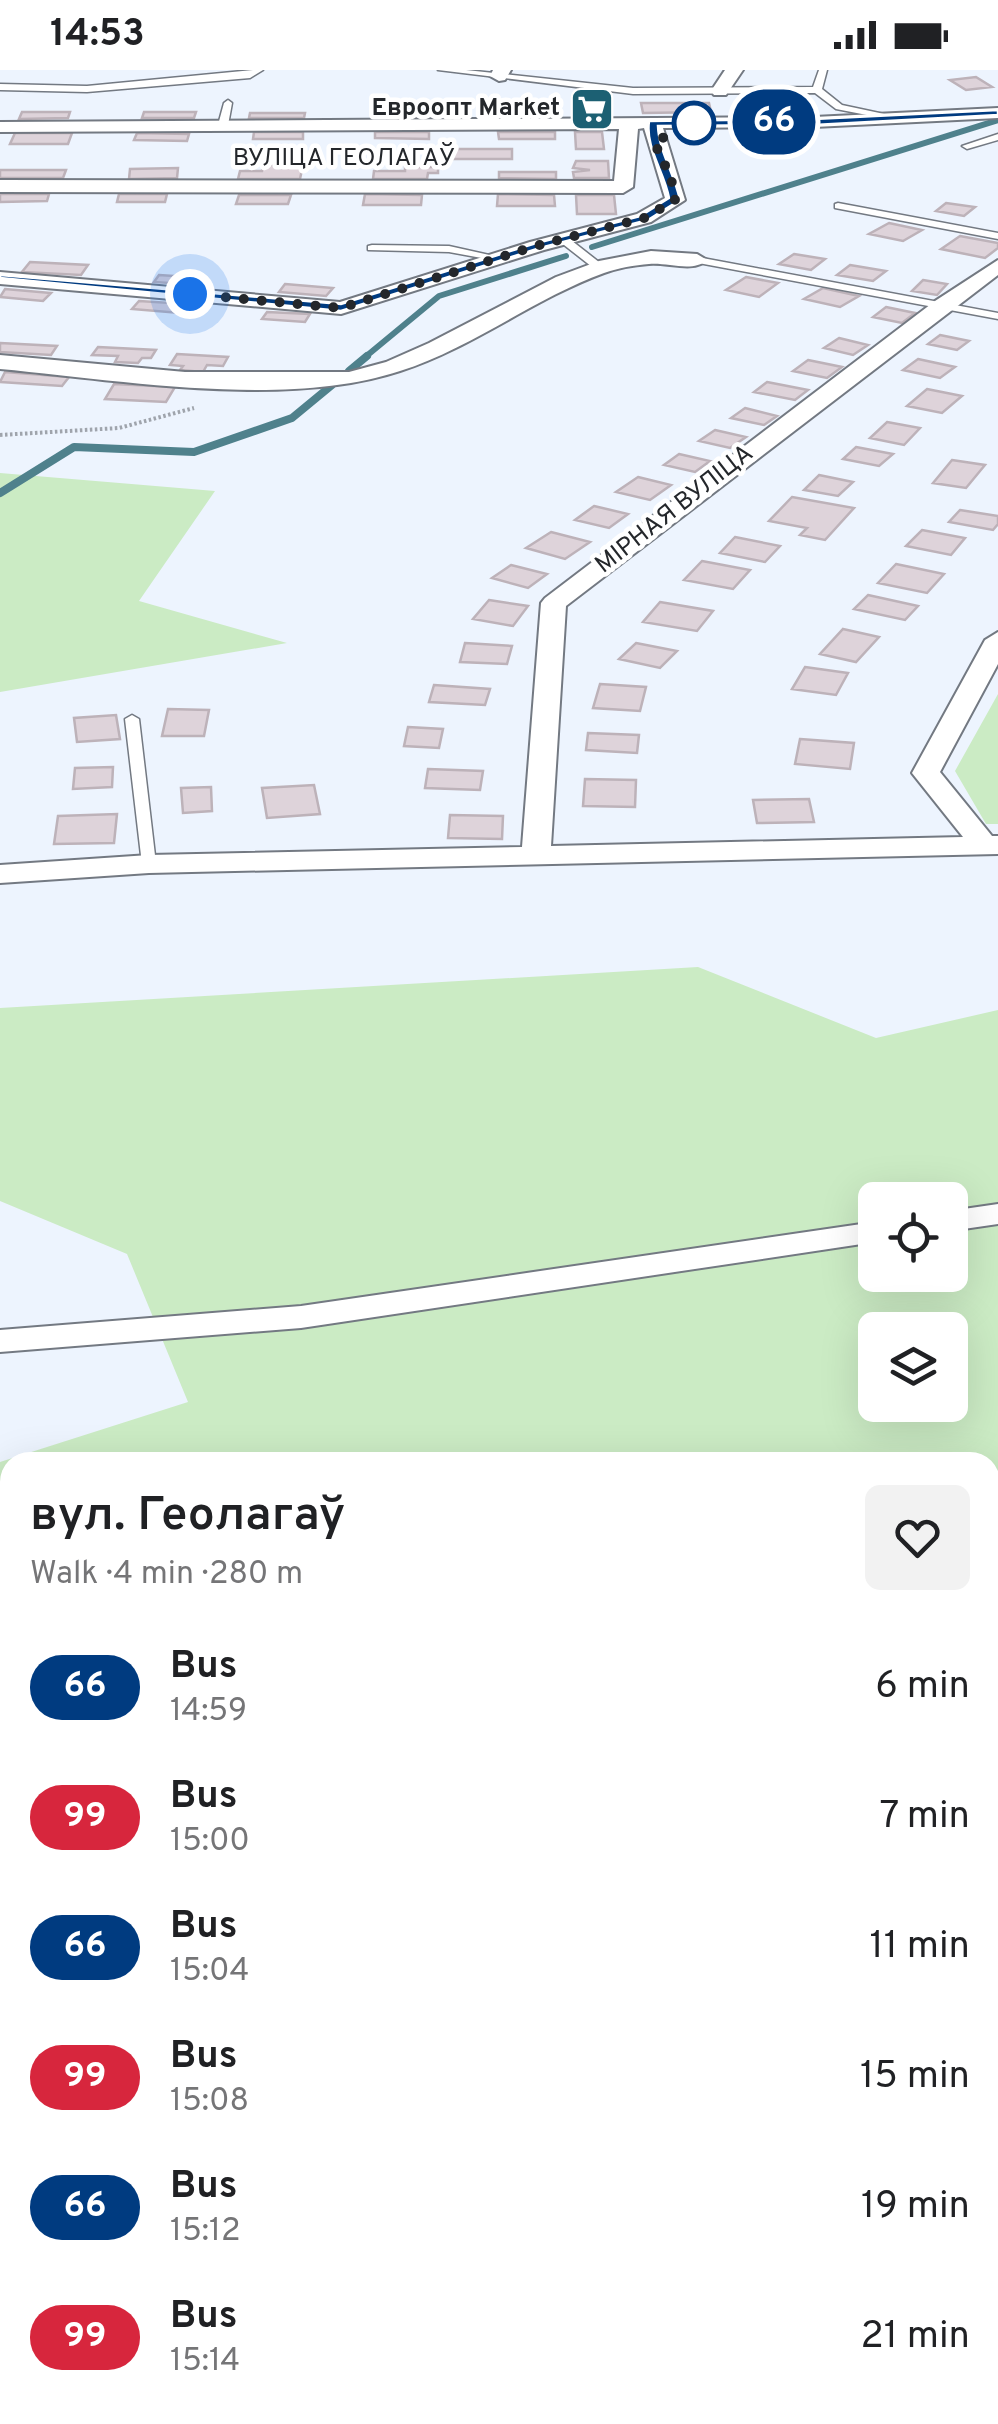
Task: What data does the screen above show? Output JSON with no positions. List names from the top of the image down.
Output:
{
  "streets": {
    "street": ["ВУЛІЦА ГЕОЛАГАЎ", "МІРНАЯ ВУЛІЦА"]
  },
  "places": {
    "supermarket": ["Евроопт Market"]
  },
  "lines": ["bus line 66"],
  "page": {
    "status": "14:53",
    "on_map": "66",
    "heading": ["вул. Геолагаў", "Walk · 4 min · 280 m"],
    "list": [
      {
        "mark": "66",
        "name": "Bus",
        "note": "14:59",
        "value": "6 min"
      },
      {
        "mark": "99",
        "name": "Bus",
        "note": "15:00",
        "value": "7 min"
      },
      {
        "mark": "66",
        "name": "Bus",
        "note": "15:04",
        "value": "11 min"
      },
      {
        "mark": "99",
        "name": "Bus",
        "note": "15:08",
        "value": "15 min"
      },
      {
        "mark": "66",
        "name": "Bus",
        "note": "15:12",
        "value": "19 min"
      },
      {
        "mark": "99",
        "name": "Bus",
        "note": "15:14",
        "value": "21 min"
      }
    ]
  }
}
